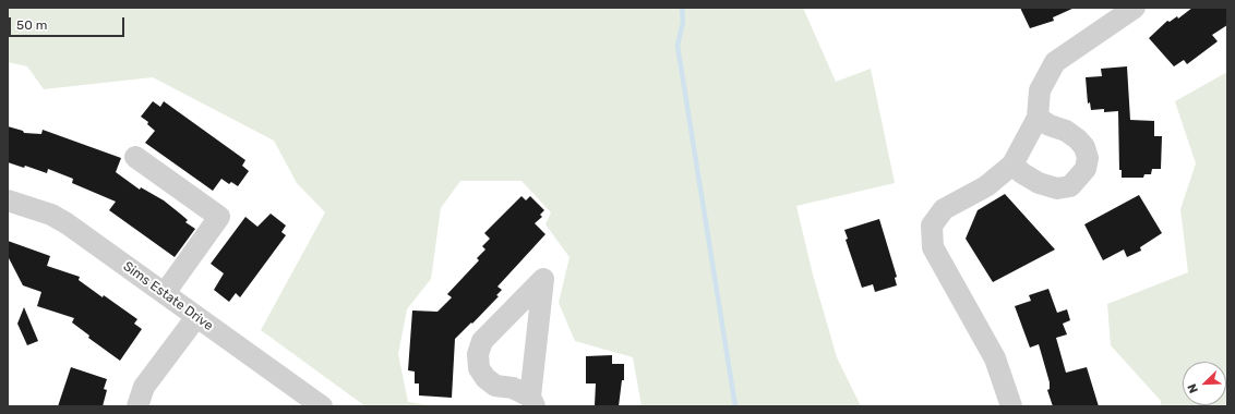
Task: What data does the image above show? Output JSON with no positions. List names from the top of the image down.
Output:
{
  "streets": {
    "street": ["Sims Estate Drive"]
  },
  "scale_bar": "50 m",
  "north": "bottom left"
}
